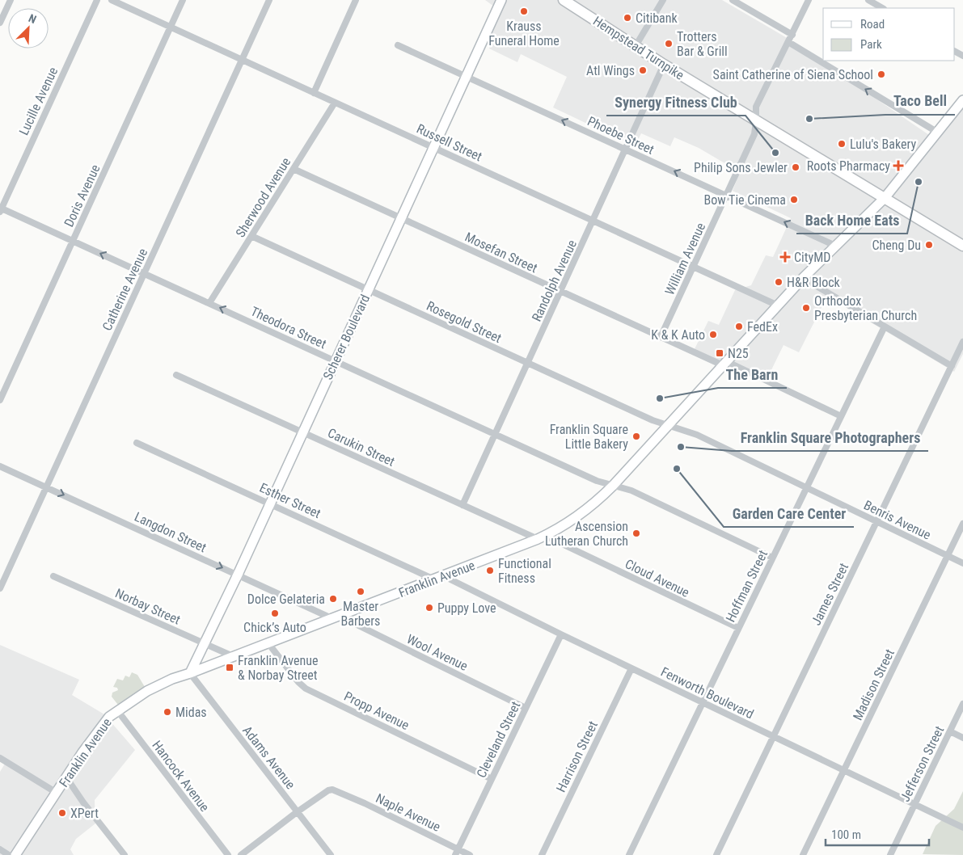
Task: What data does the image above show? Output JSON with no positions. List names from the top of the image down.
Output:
{
  "streets": {
    "main road": ["Hempstead Turnpike", "Scherer Boulevard", "Franklin Avenue"],
    "street": [
      "Lucille Avenue",
      "Phoebe Street",
      "Russell Street",
      "Doris Avenue",
      "Sherwood Avenue",
      "Mosefan Street",
      "William Avenue",
      "Randolph Avenue",
      "Catherine Avenue",
      "Rosegold Street",
      "Theodora Street",
      "Carukin Street",
      "Esther Street",
      "Benris Avenue",
      "Langdon Street",
      "Cloud Avenue",
      "Hoffman Street",
      "James Street",
      "Norbay Street",
      "Wool Avenue",
      "Madison Street",
      "Fenworth Boulevard",
      "Propp Avenue",
      "Cleveland Street",
      "Harrison Street",
      "Adams Avenue",
      "Jefferson Street",
      "Hancock Avenue",
      "Naple Avenue"
    ]
  },
  "crossings": [
    ["Hempstead Turnpike", "William Avenue"],
    ["Hempstead Turnpike", "Randolph Avenue"],
    ["Hempstead Turnpike", "Franklin Avenue"],
    ["Lucille Avenue", "Theodora Street"],
    ["Phoebe Street", "William Avenue"],
    ["Phoebe Street", "Randolph Avenue"],
    ["Phoebe Street", "Scherer Boulevard"],
    ["Phoebe Street", "Franklin Avenue"],
    ["Russell Street", "Doris Avenue"],
    ["Russell Street", "Sherwood Avenue"],
    ["Russell Street", "William Avenue"],
    ["Russell Street", "Randolph Avenue"],
    ["Russell Street", "Catherine Avenue"],
    ["Russell Street", "Scherer Boulevard"],
    ["Russell Street", "Franklin Avenue"],
    ["Doris Avenue", "Theodora Street"],
    ["Sherwood Avenue", "Mosefan Street"],
    ["Sherwood Avenue", "Rosegold Street"],
    ["Sherwood Avenue", "Theodora Street"],
    ["Mosefan Street", "William Avenue"],
    ["Mosefan Street", "Randolph Avenue"],
    ["Mosefan Street", "Scherer Boulevard"],
    ["Mosefan Street", "Franklin Avenue"],
    ["Mosefan Street", "Hoffman Street"],
    ["Randolph Avenue", "Rosegold Street"],
    ["Randolph Avenue", "Theodora Street"],
    ["Randolph Avenue", "Carukin Street"],
    ["Catherine Avenue", "Theodora Street"],
    ["Catherine Avenue", "Langdon Street"],
    ["Rosegold Street", "Scherer Boulevard"],
    ["Rosegold Street", "Benris Avenue"],
    ["Rosegold Street", "Franklin Avenue"],
    ["Theodora Street", "Scherer Boulevard"],
    ["Theodora Street", "Franklin Avenue"],
    ["Theodora Street", "Hoffman Street"],
    ["Scherer Boulevard", "Carukin Street"],
    ["Scherer Boulevard", "Esther Street"],
    ["Scherer Boulevard", "Langdon Street"],
    ["Scherer Boulevard", "Franklin Avenue"],
    ["Scherer Boulevard", "Norbay Street"],
    ["Scherer Boulevard", "Adams Avenue"],
    ["Carukin Street", "Cloud Avenue"],
    ["Carukin Street", "Franklin Avenue"],
    ["Esther Street", "Franklin Avenue"],
    ["Benris Avenue", "Franklin Avenue"],
    ["Benris Avenue", "Hoffman Street"],
    ["Benris Avenue", "James Street"],
    ["Benris Avenue", "Madison Street"],
    ["Langdon Street", "Franklin Avenue"],
    ["Langdon Street", "Wool Avenue"],
    ["Cloud Avenue", "Franklin Avenue"],
    ["Cloud Avenue", "Hoffman Street"],
    ["Franklin Avenue", "Norbay Street"],
    ["Franklin Avenue", "Wool Avenue"],
    ["Franklin Avenue", "Fenworth Boulevard"],
    ["Franklin Avenue", "Propp Avenue"],
    ["Franklin Avenue", "Adams Avenue"],
    ["Franklin Avenue", "Hancock Avenue"],
    ["Hoffman Street", "Fenworth Boulevard"],
    ["James Street", "Fenworth Boulevard"],
    ["Wool Avenue", "Cleveland Street"],
    ["Madison Street", "Fenworth Boulevard"],
    ["Fenworth Boulevard", "Cleveland Street"],
    ["Fenworth Boulevard", "Harrison Street"],
    ["Fenworth Boulevard", "Jefferson Street"],
    ["Propp Avenue", "Cleveland Street"],
    ["Cleveland Street", "Naple Avenue"],
    ["Adams Avenue", "Naple Avenue"]
  ],
  "one_way": ["Phoebe Street", "Langdon Street"],
  "places": {
    "other": [
      "Krauss Funeral Home",
      "Citibank",
      "Trotters Bar & Grill",
      "Atl Wings",
      "Saint Catherine of Siena School",
      "Taco Bell",
      "Lulu's Bakery",
      "Synergy Fitness Club",
      "Philip Sons Jewler",
      "Back Home Eats",
      "Bow Tie Cinema",
      "Cheng Du",
      "H&R Block",
      "Orthodox Presbyterian Church",
      "FedEx",
      "K & K Auto",
      "The Barn",
      "Franklin Square Little Bakery",
      "Franklin Square Photographers",
      "Garden Care Center",
      "Ascension Lutheran Church",
      "Functional Fitness",
      "Master Barbers",
      "Dolce Gelateria",
      "Puppy Love",
      "Chick’s Auto",
      "Midas",
      "XPert"
    ],
    "health": ["Roots Pharmacy", "CityMD"],
    "transit": ["N25", "Franklin Avenue & Norbay Street"]
  },
  "legend": ["Road", "Park"],
  "scale_bar": "100 m",
  "north": "top right"
}
